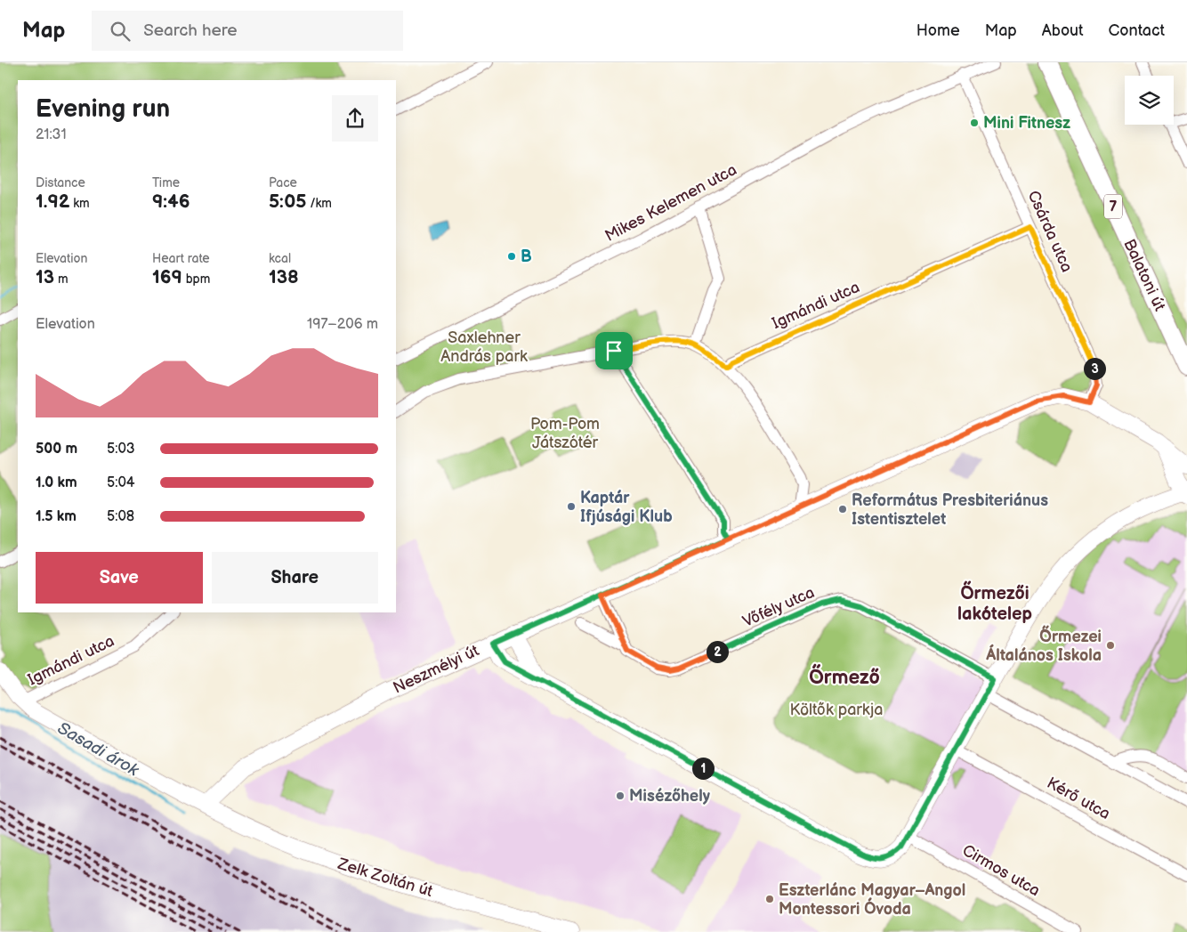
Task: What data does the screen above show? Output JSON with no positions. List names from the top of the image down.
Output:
{
  "streets": {
    "main road": ["7", "Balatoni út"],
    "street": [
      "Mikes Kelemen utca",
      "Csárda utca",
      "Igmándi utca",
      "Vőfély utca",
      "Neszmélyi út",
      "Kérő utca",
      "Cirmos utca",
      "Zelk Zoltán út"
    ]
  },
  "crossings": [
    ["Mikes Kelemen utca", "Csárda utca"],
    ["Csárda utca", "Igmándi utca"],
    ["Csárda utca", "Neszmélyi út"],
    ["Vőfély utca", "Neszmélyi út"],
    ["Neszmélyi út", "Zelk Zoltán út"]
  ],
  "districts": ["Őrmezői lakótelep", "Őrmező"],
  "water": ["Sasadi árok"],
  "parks": ["Saxlehner András park", "Pom-Pom Játszótér", "Költők parkja"],
  "places": [
    "Mini Fitnesz",
    "B",
    "Kaptár Ifjúsági Klub",
    "Református Presbiteriánus Istentisztelet",
    "Őrmezei Általános Iskola",
    "Misézőhely",
    "Eszterlánc Magyar–Angol Montessori Óvoda"
  ],
  "page": {
    "header": "Map",
    "search": "Search here",
    "nav": [
      "Home",
      "Map",
      "About",
      "Contact"
    ],
    "heading": ["Evening run", "21:31"],
    "stats": [
      ["Distance", "1.92 km"],
      ["Time", "9:46"],
      ["Pace", "5:05 /km"],
      ["Elevation", "13 m"],
      ["Heart rate", "169 bpm"],
      ["kcal", "138"]
    ],
    "chart": ["Elevation", "197–206 m"],
    "pins": ["3", "2", "1"],
    "list": [
      {
        "name": "500 m",
        "note": "5:03"
      },
      {
        "name": "1.0 km",
        "note": "5:04"
      },
      {
        "name": "1.5 km",
        "note": "5:08"
      }
    ],
    "buttons": ["Save", "Share"]
  }
}
